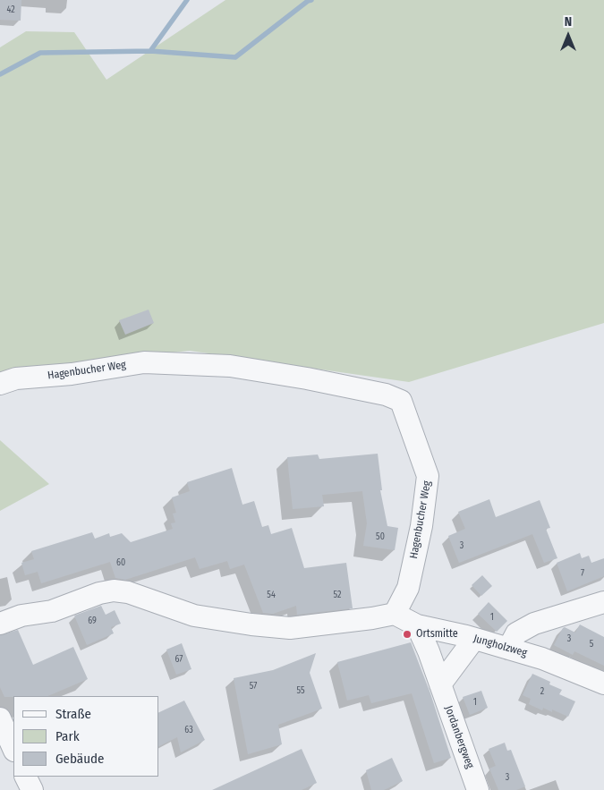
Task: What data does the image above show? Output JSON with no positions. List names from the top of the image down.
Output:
{
  "streets": {
    "street": ["Hagenbucher Weg", "Jungholzweg", "Jordanbergweg"]
  },
  "crossings": [
    ["Hagenbucher Weg", "Jungholzweg"],
    ["Jungholzweg", "Jordanbergweg"]
  ],
  "places": ["Ortsmitte"],
  "house_numbers": [
    "42",
    "50",
    "3",
    "60",
    "7",
    "54",
    "52",
    "1",
    "69",
    "3",
    "5",
    "67",
    "57",
    "55",
    "2",
    "1",
    "63",
    "3"
  ],
  "legend": ["Straße", "Park", "Gebäude"],
  "north": "top"
}
